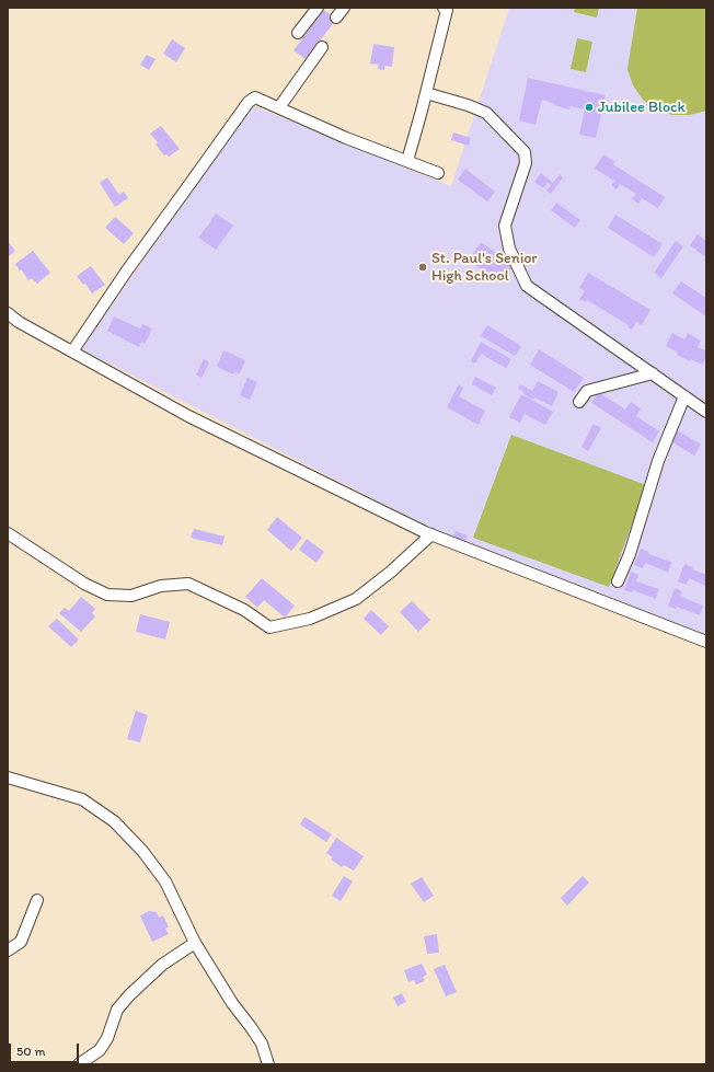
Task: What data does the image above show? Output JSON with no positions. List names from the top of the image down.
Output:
{
  "places": ["Jubilee Block", "St. Paul's Senior High School"],
  "scale_bar": "50 m"
}
